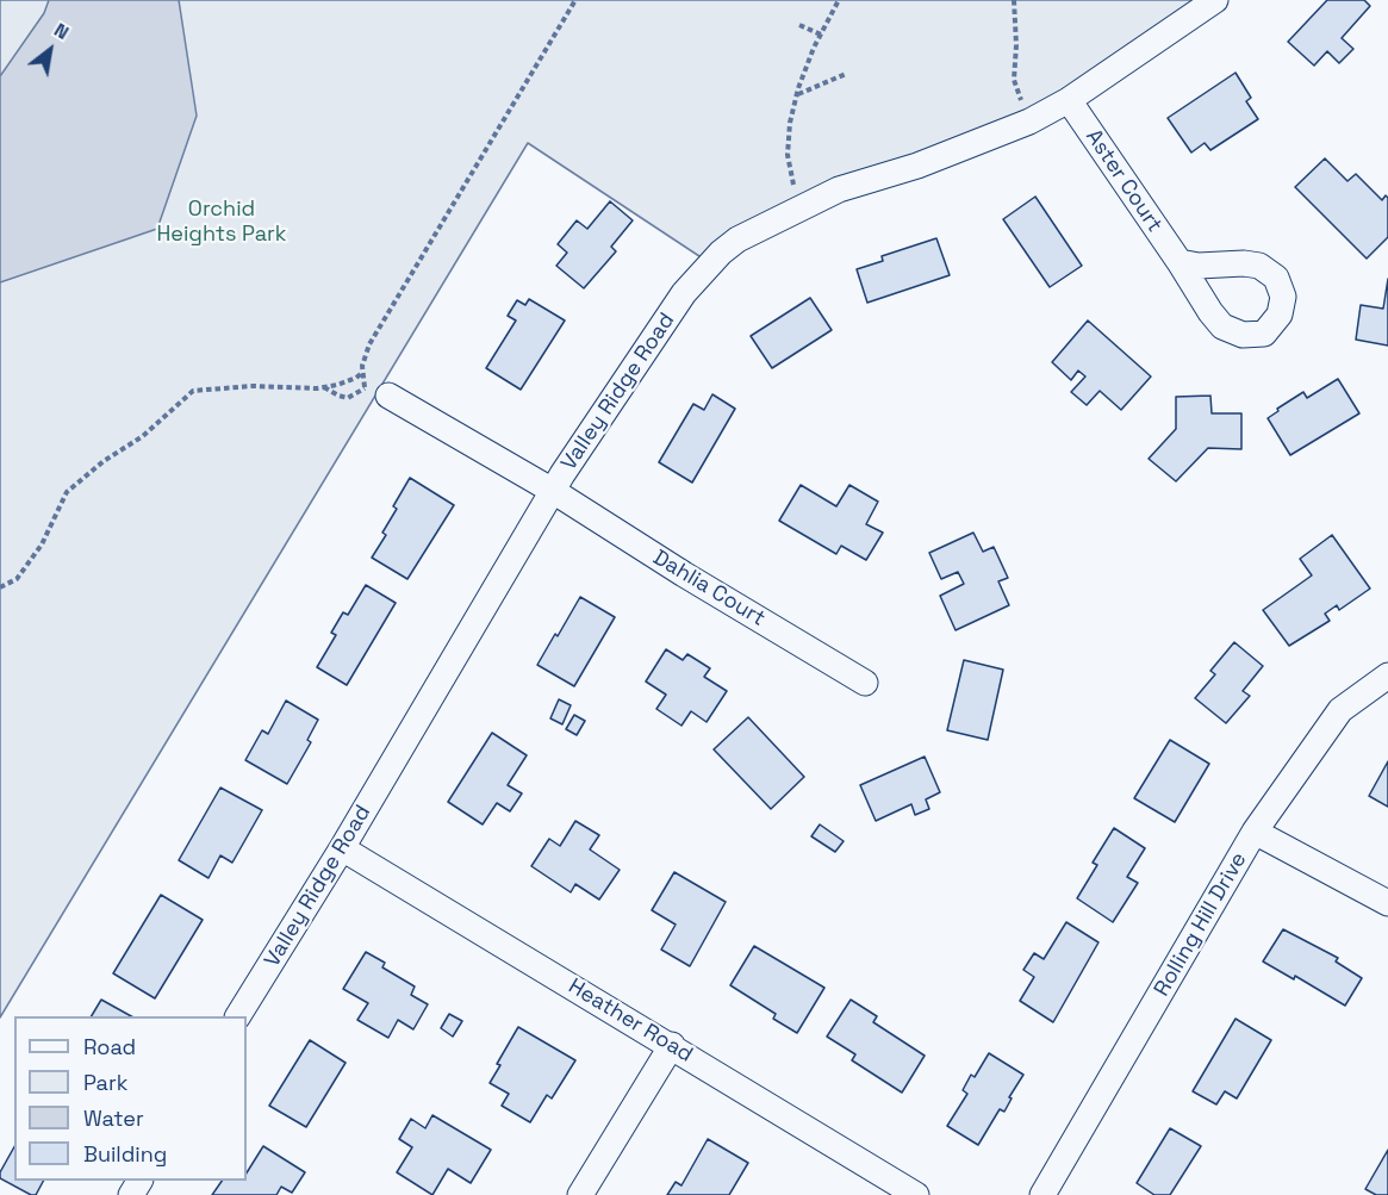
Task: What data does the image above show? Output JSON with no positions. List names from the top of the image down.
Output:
{
  "streets": {
    "street": [
      "Aster Court",
      "Valley Ridge Road",
      "Dahlia Court",
      "Rolling Hill Drive",
      "Heather Road"
    ]
  },
  "crossings": [
    ["Aster Court", "Valley Ridge Road"],
    ["Valley Ridge Road", "Dahlia Court"],
    ["Valley Ridge Road", "Heather Road"]
  ],
  "parks": ["Orchid Heights Park"],
  "legend": [
    "Road",
    "Park",
    "Water",
    "Building"
  ],
  "north": "top right"
}
